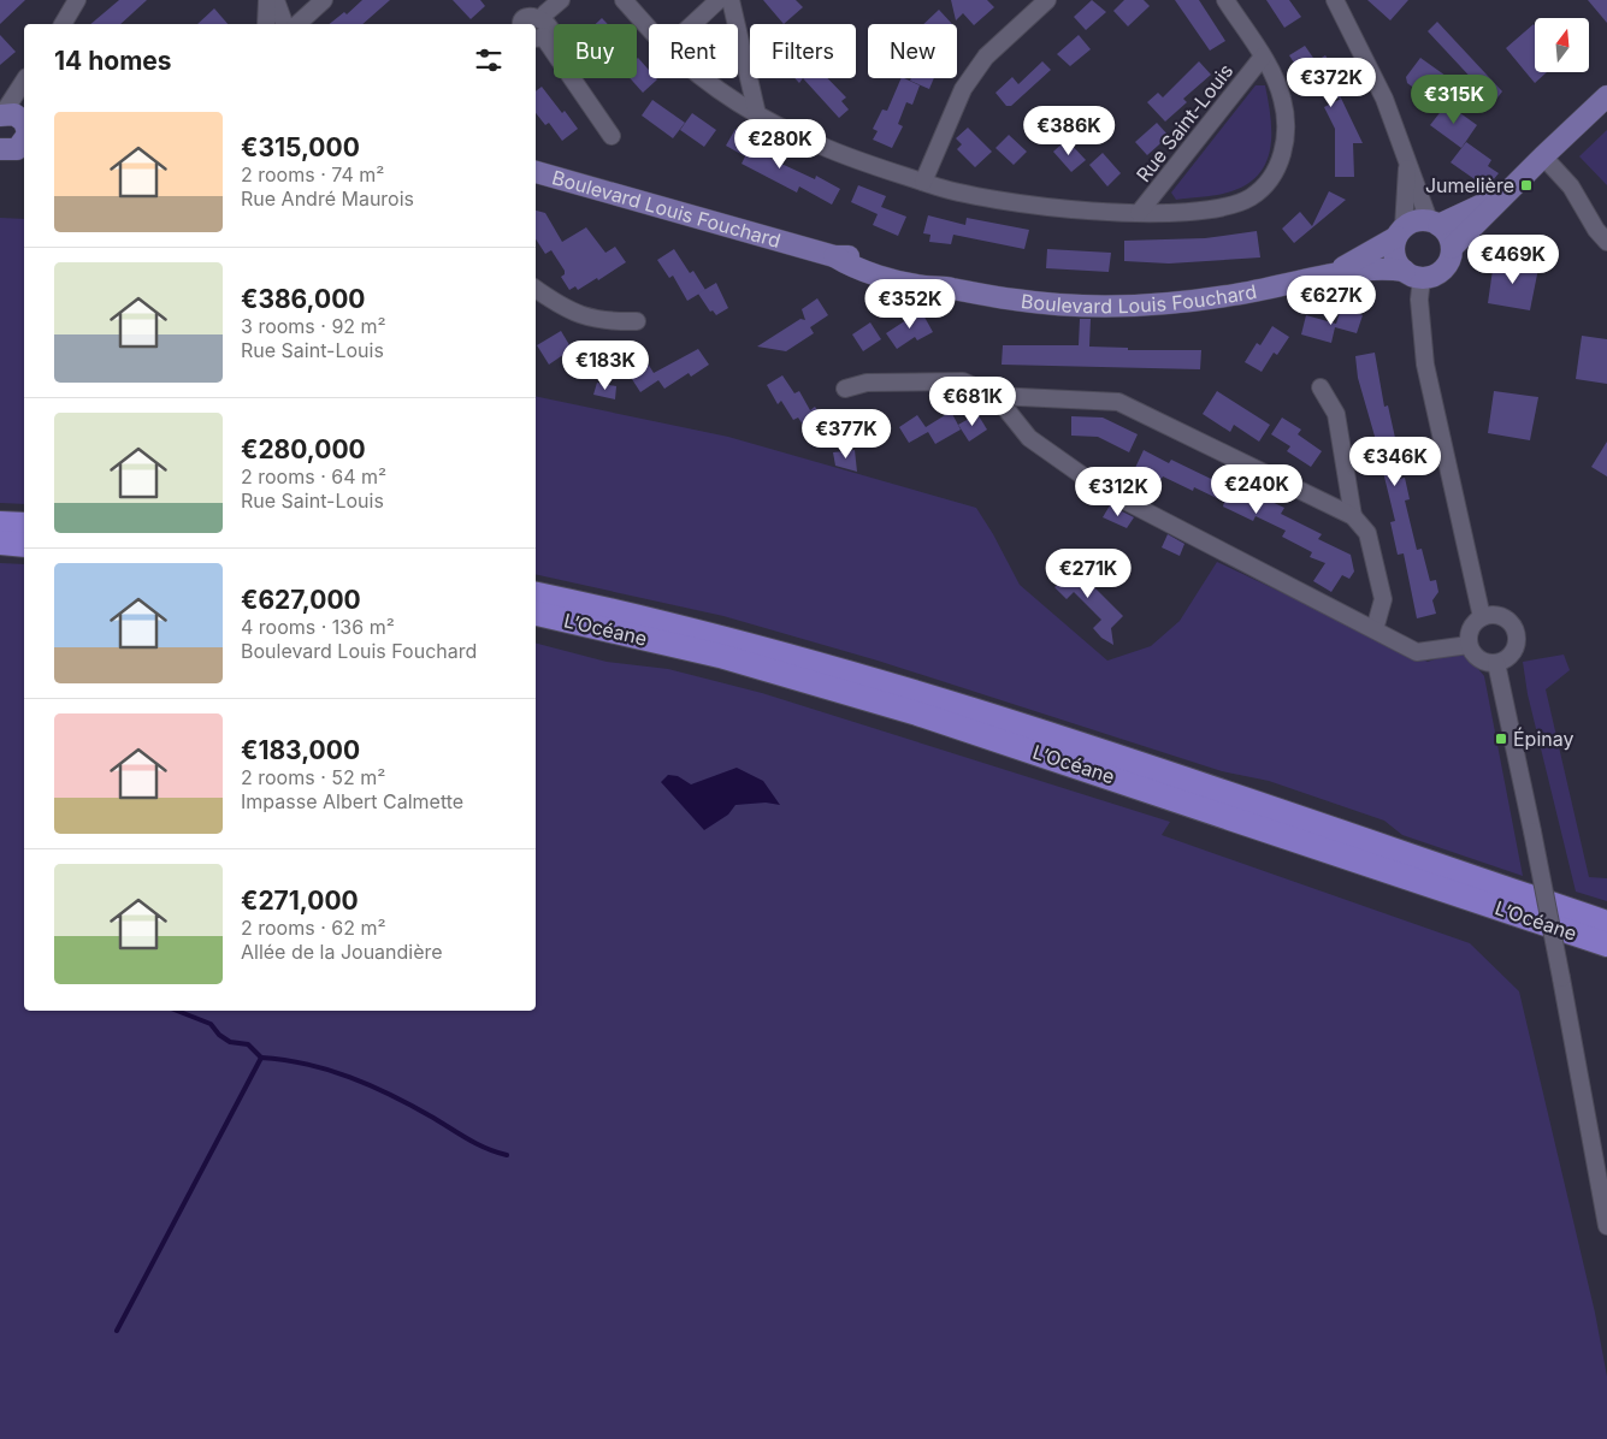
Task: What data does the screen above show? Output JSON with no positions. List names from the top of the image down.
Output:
{
  "streets": {
    "highway": ["L’Océane"],
    "main road": ["Boulevard Louis Fouchard"],
    "street": ["Rue Saint-Louis"]
  },
  "places": {
    "transit": ["Jumelière", "Épinay"]
  },
  "north": "top",
  "page": {
    "chip": [
      "Buy",
      "Rent",
      "Filters",
      "New"
    ],
    "heading": "14 homes",
    "price": [
      "€372K",
      "€315K",
      "€386K",
      "€280K",
      "€469K",
      "€627K",
      "€352K",
      "€183K",
      "€681K",
      "€377K",
      "€346K",
      "€240K",
      "€312K",
      "€271K"
    ],
    "list": [
      {
        "name": "€315,000",
        "note": "2 rooms · 74 m² · Rue André Maurois"
      },
      {
        "name": "€386,000",
        "note": "3 rooms · 92 m² · Rue Saint-Louis"
      },
      {
        "name": "€280,000",
        "note": "2 rooms · 64 m² · Rue Saint-Louis"
      },
      {
        "name": "€627,000",
        "note": "4 rooms · 136 m² · Boulevard Louis Fouchard"
      },
      {
        "name": "€183,000",
        "note": "2 rooms · 52 m² · Impasse Albert Calmette"
      },
      {
        "name": "€271,000",
        "note": "2 rooms · 62 m² · Allée de la Jouandière"
      }
    ]
  }
}
